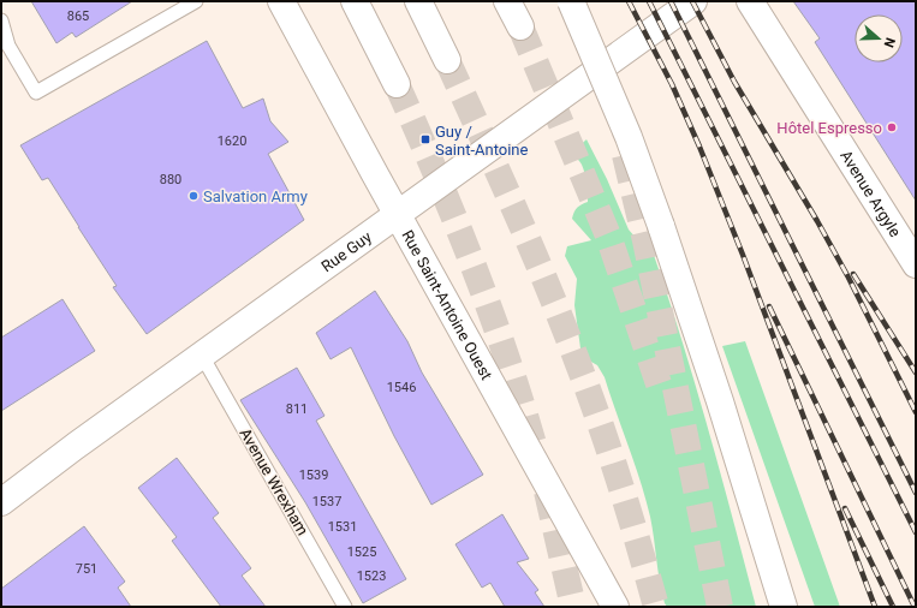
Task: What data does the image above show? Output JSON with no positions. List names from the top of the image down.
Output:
{
  "streets": {
    "main road": ["Avenue Argyle", "Rue Guy", "Rue Saint-Antoine Ouest"],
    "lane": ["Avenue Wrexham"]
  },
  "crossings": [
    ["Rue Guy", "Rue Saint-Antoine Ouest"],
    ["Rue Guy", "Avenue Wrexham"]
  ],
  "places": {
    "other": ["Hôtel Espresso", "Salvation Army"],
    "transit": ["Guy / Saint-Antoine"]
  },
  "house_numbers": [
    "865",
    "1620",
    "880",
    "1546",
    "811",
    "1539",
    "1537",
    "1531",
    "1525",
    "751",
    "1523"
  ],
  "north": "right"
}
